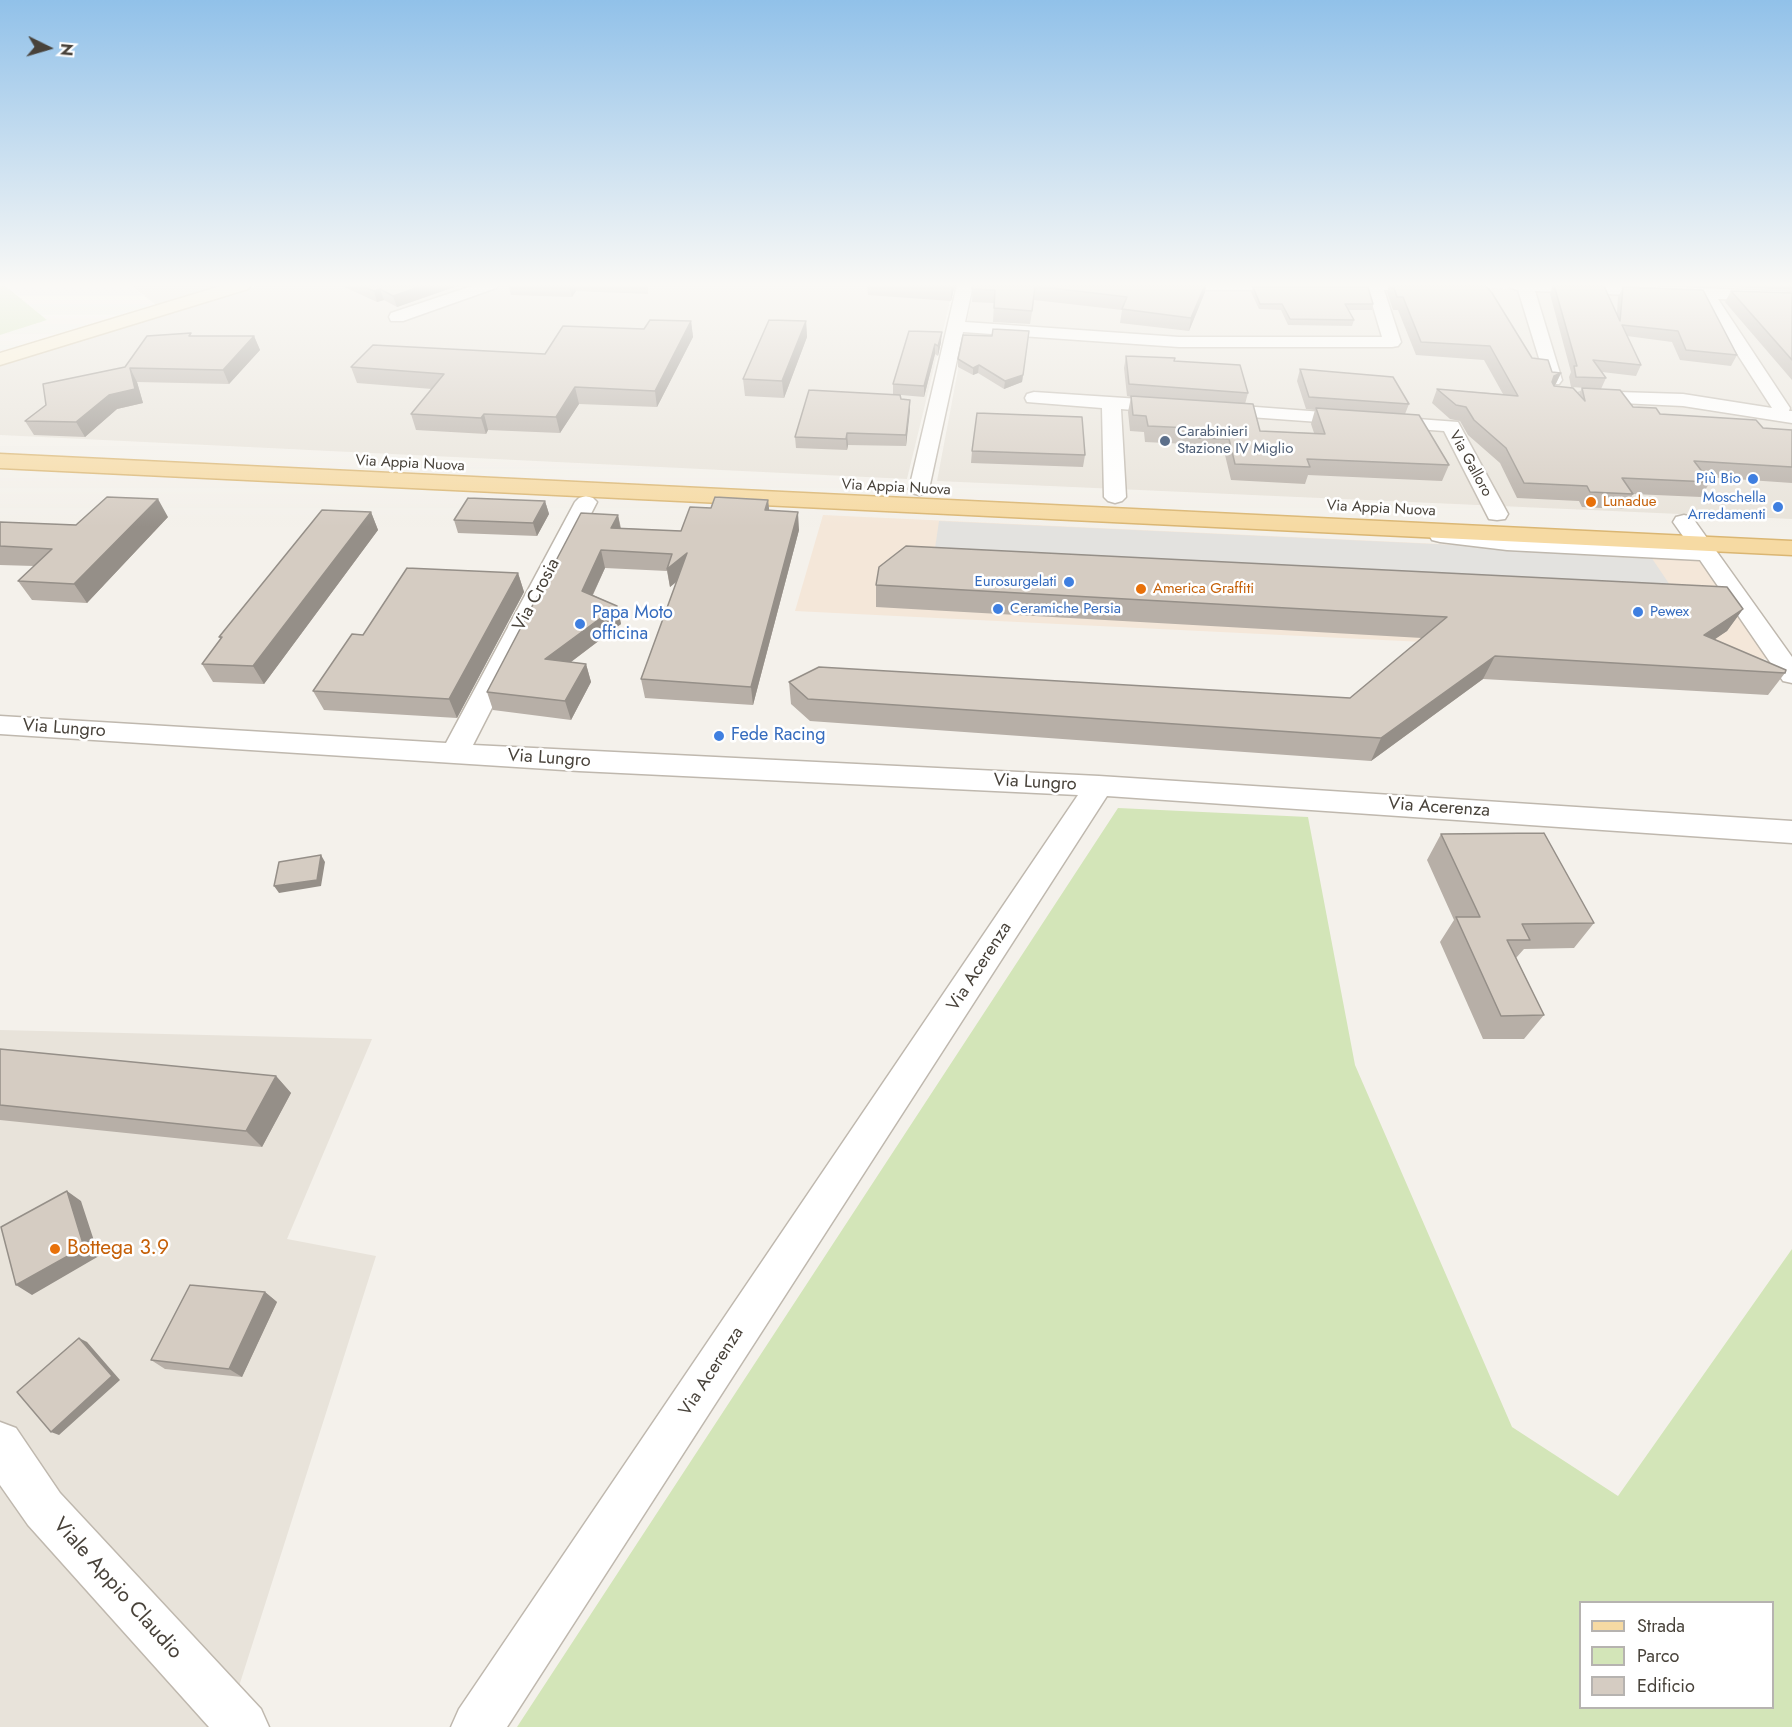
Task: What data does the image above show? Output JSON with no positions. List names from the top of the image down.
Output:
{
  "streets": {
    "main road": ["Via Appia Nuova"],
    "street": [
      "Via Galloro",
      "Via Crosia",
      "Via Lungro",
      "Via Acerenza",
      "Viale Appio Claudio"
    ]
  },
  "crossings": [
    ["Via Appia Nuova", "Via Galloro"],
    ["Via Crosia", "Via Lungro"],
    ["Via Lungro", "Via Acerenza"]
  ],
  "places": [
    "Carabinieri Stazione IV Miglio",
    "Più Bio",
    "Lunadue",
    "Moschella Arredamenti",
    "Eurosurgelati",
    "America Graffiti",
    "Ceramiche Persia",
    "Pewex",
    "Papa Moto officina",
    "Fede Racing",
    "Bottega 3.9"
  ],
  "legend": ["Strada", "Parco", "Edificio"],
  "north": "right"
}
